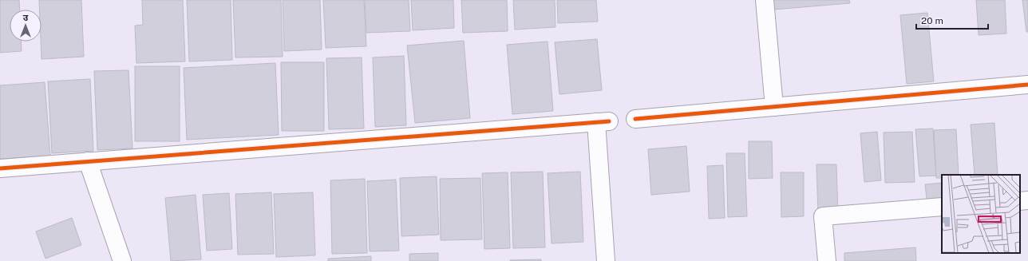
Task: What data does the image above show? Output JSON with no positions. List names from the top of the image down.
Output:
{
  "scale_bar": "20 m",
  "north": "top"
}
